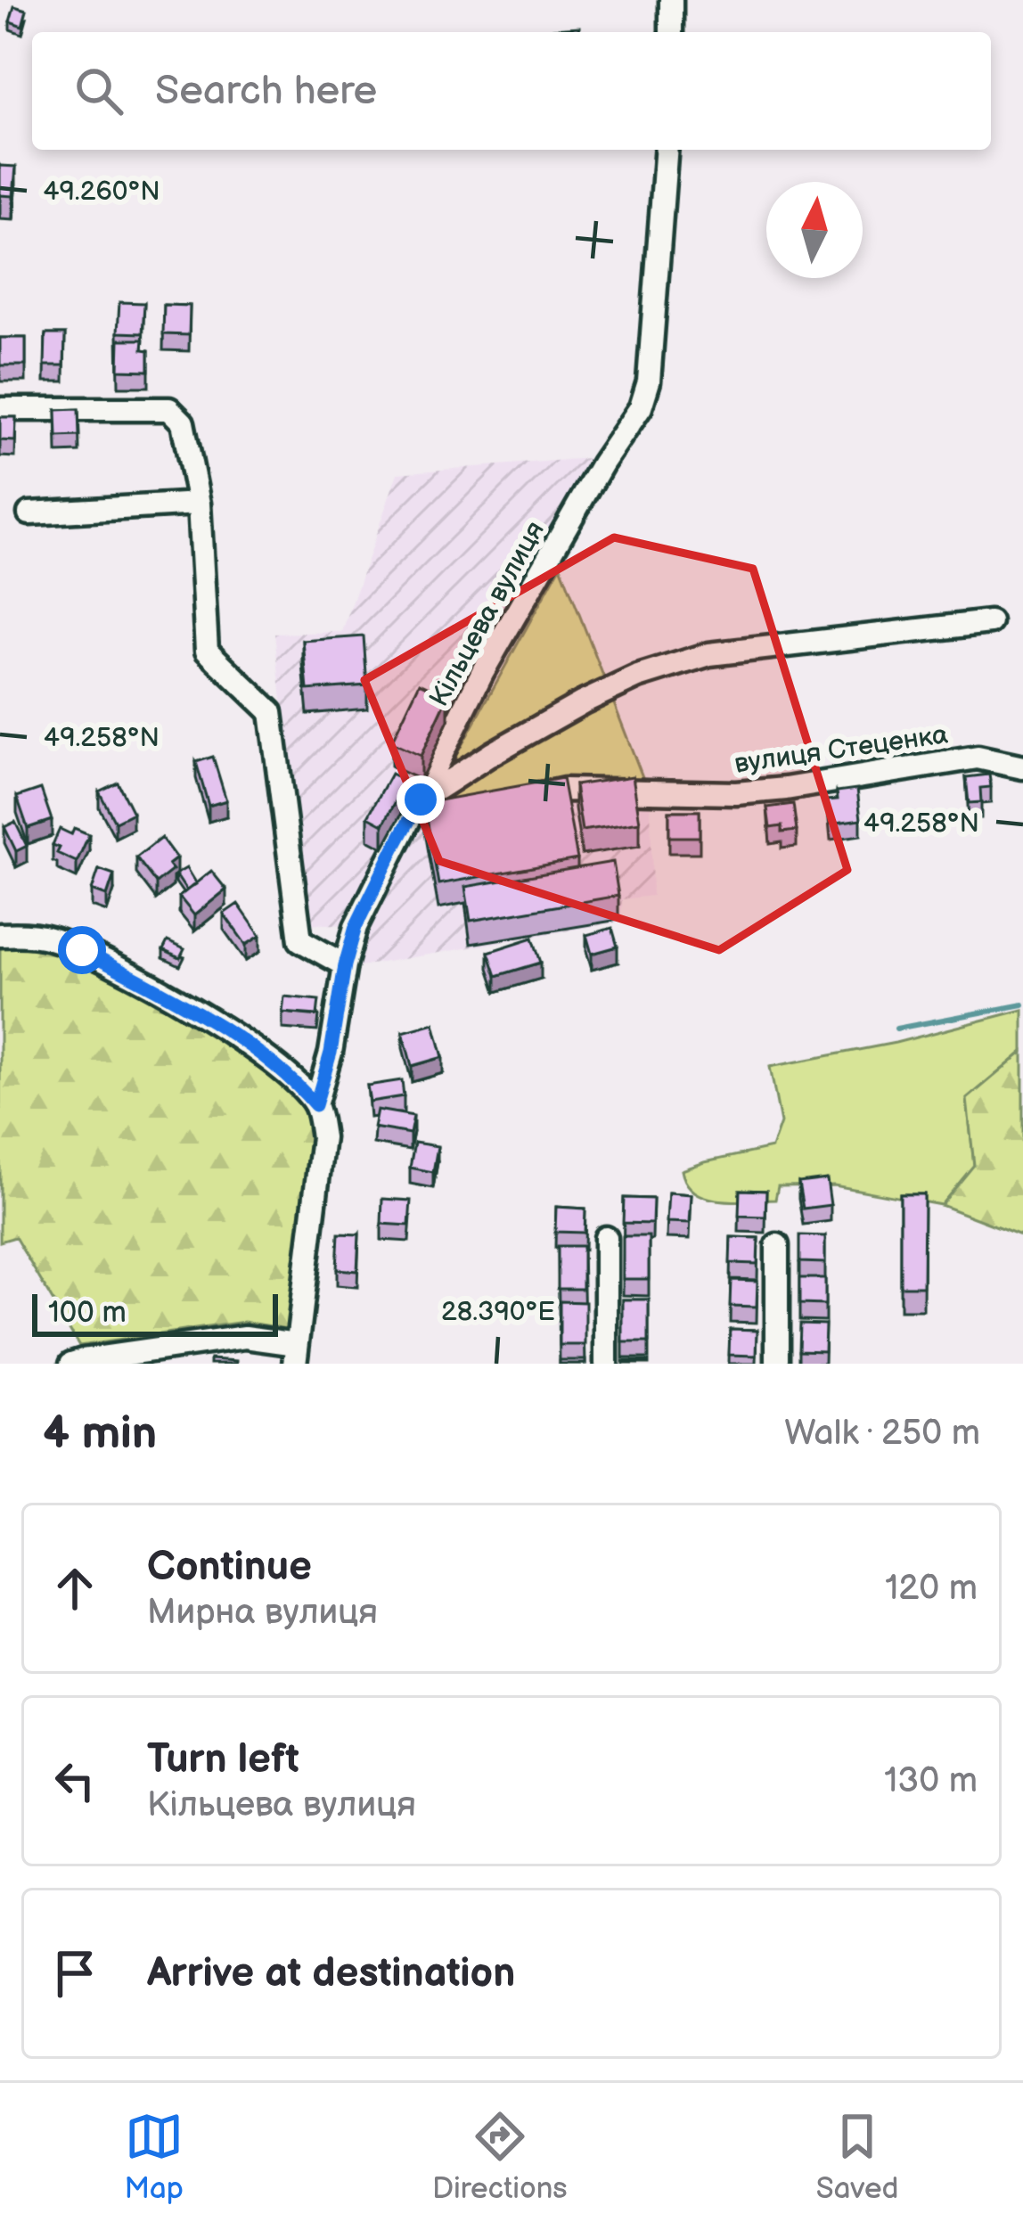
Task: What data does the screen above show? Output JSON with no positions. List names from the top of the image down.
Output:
{
  "streets": {
    "street": ["Кільцева вулиця", "вулиця Стеценка"]
  },
  "scale_bar": "100 m",
  "north": "top",
  "page": {
    "search": "Search here",
    "scale": "100 m",
    "heading": ["4 min", "Walk · 250 m"],
    "list": [
      ["Continue", "Мирна вулиця", "120 m"],
      ["Turn left", "Кільцева вулиця", "130 m"],
      "Arrive at destination"
    ],
    "nav": ["Map", "Directions", "Saved"]
  },
  "coordinates": ["49.260°N", "49.258°N", "28.390°E"]
}
